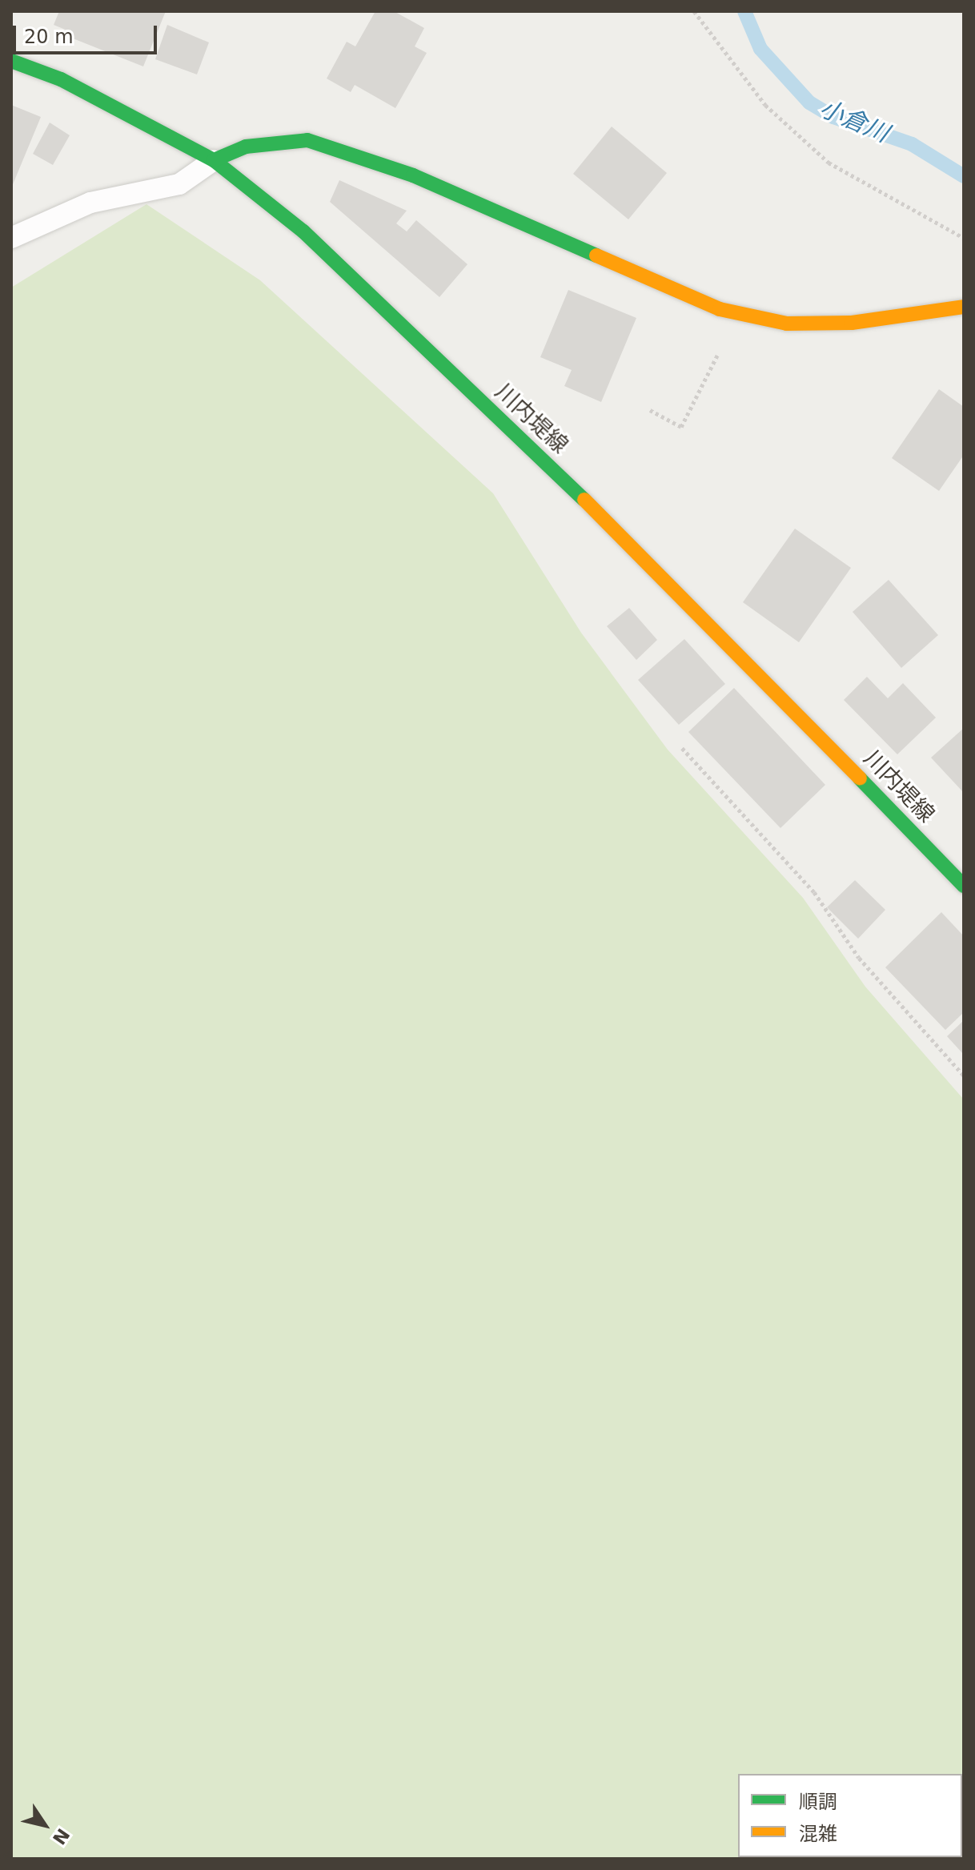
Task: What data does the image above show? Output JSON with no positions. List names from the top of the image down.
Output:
{
  "streets": {
    "main road": ["川内堤線"]
  },
  "water": ["小倉川"],
  "legend": ["順調", "混雑"],
  "scale_bar": "20 m",
  "north": "bottom right"
}
